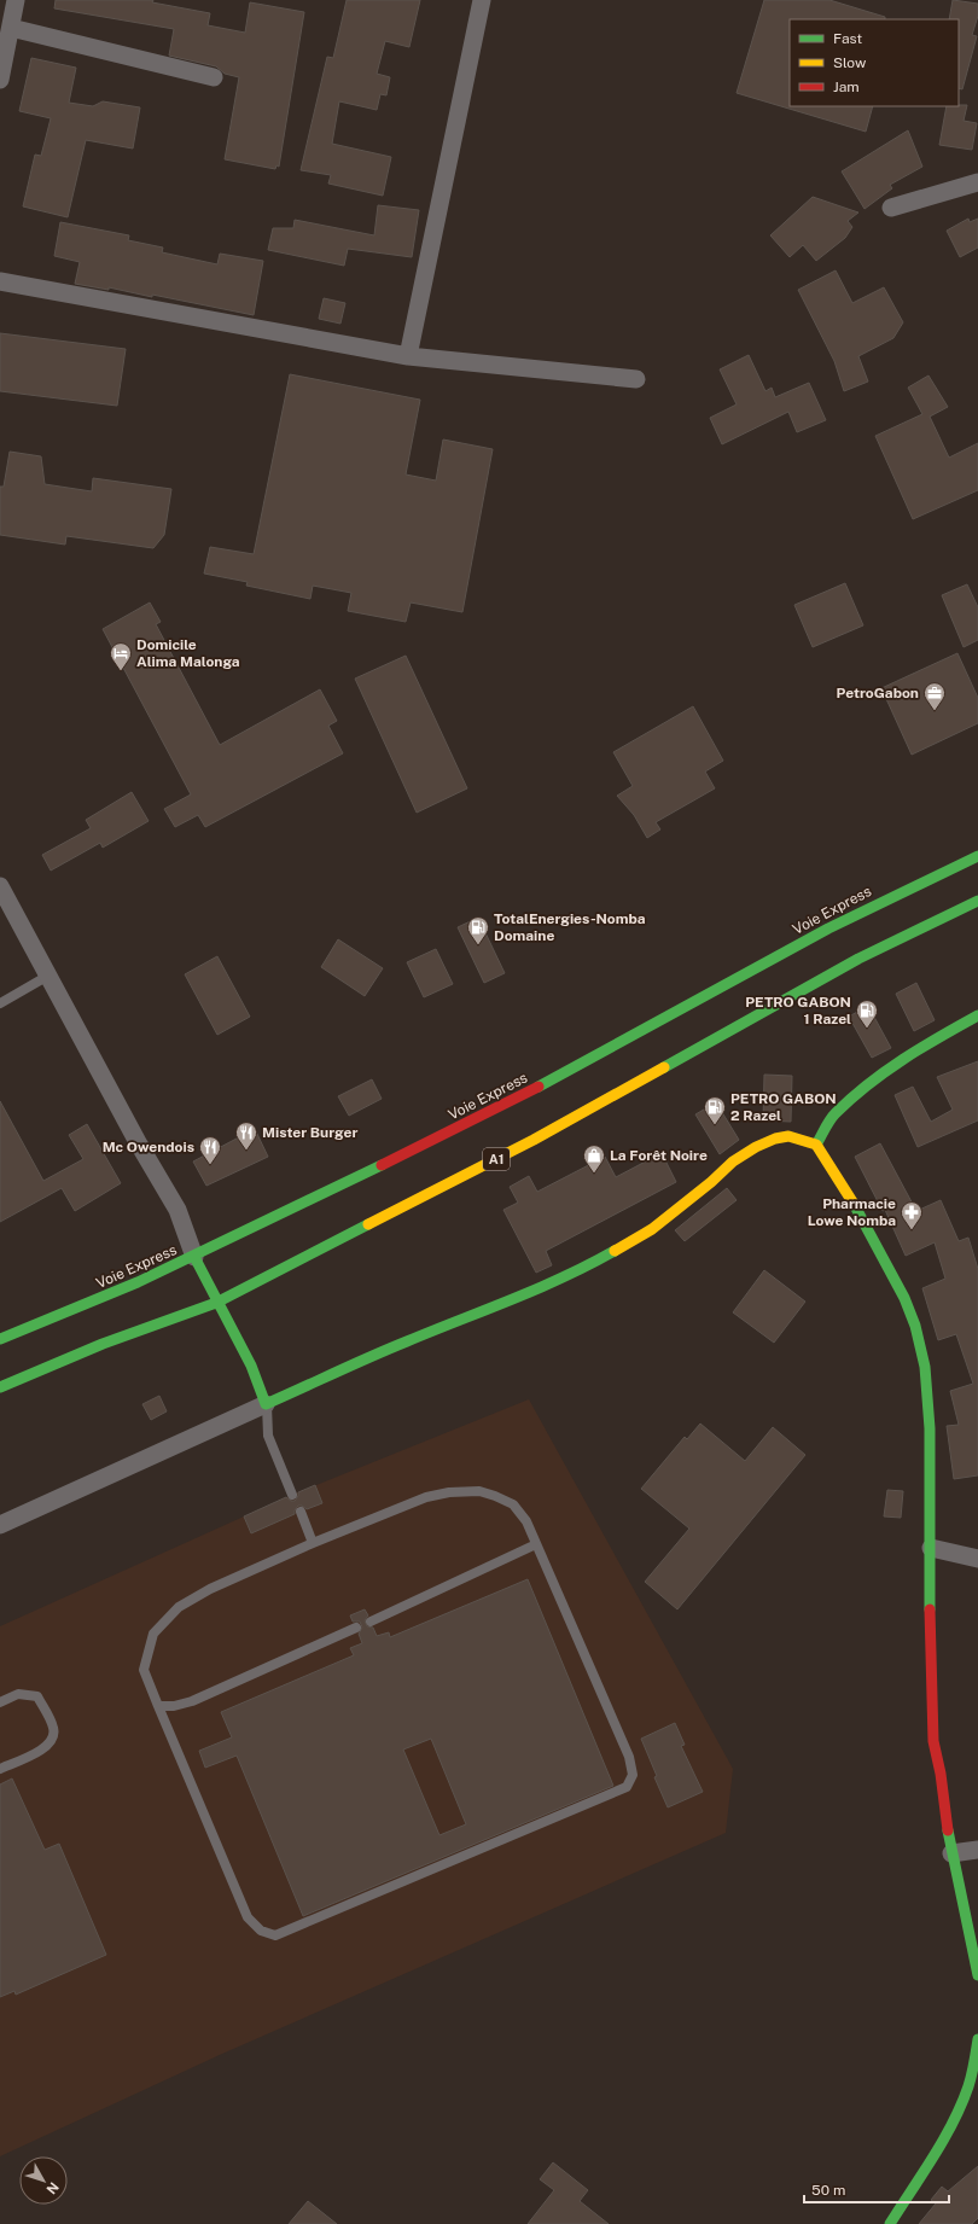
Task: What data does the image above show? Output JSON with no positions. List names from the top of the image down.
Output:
{
  "streets": {
    "main road": ["Voie Express", "A1"]
  },
  "places": {
    "hotel": ["Domicile Alima Malonga"],
    "office": ["PetroGabon"],
    "fuel station": ["TotalEnergies-Nomba Domaine", "PETRO GABON 1 Razel", "PETRO GABON 2 Razel"],
    "restaurant": ["Mister Burger", "Mc Owendois"],
    "shop": ["La Forêt Noire"],
    "pharmacy": ["Pharmacie Lowe Nomba"]
  },
  "legend": ["Fast", "Slow", "Jam"],
  "scale_bar": "50 m",
  "north": "bottom right"
}
